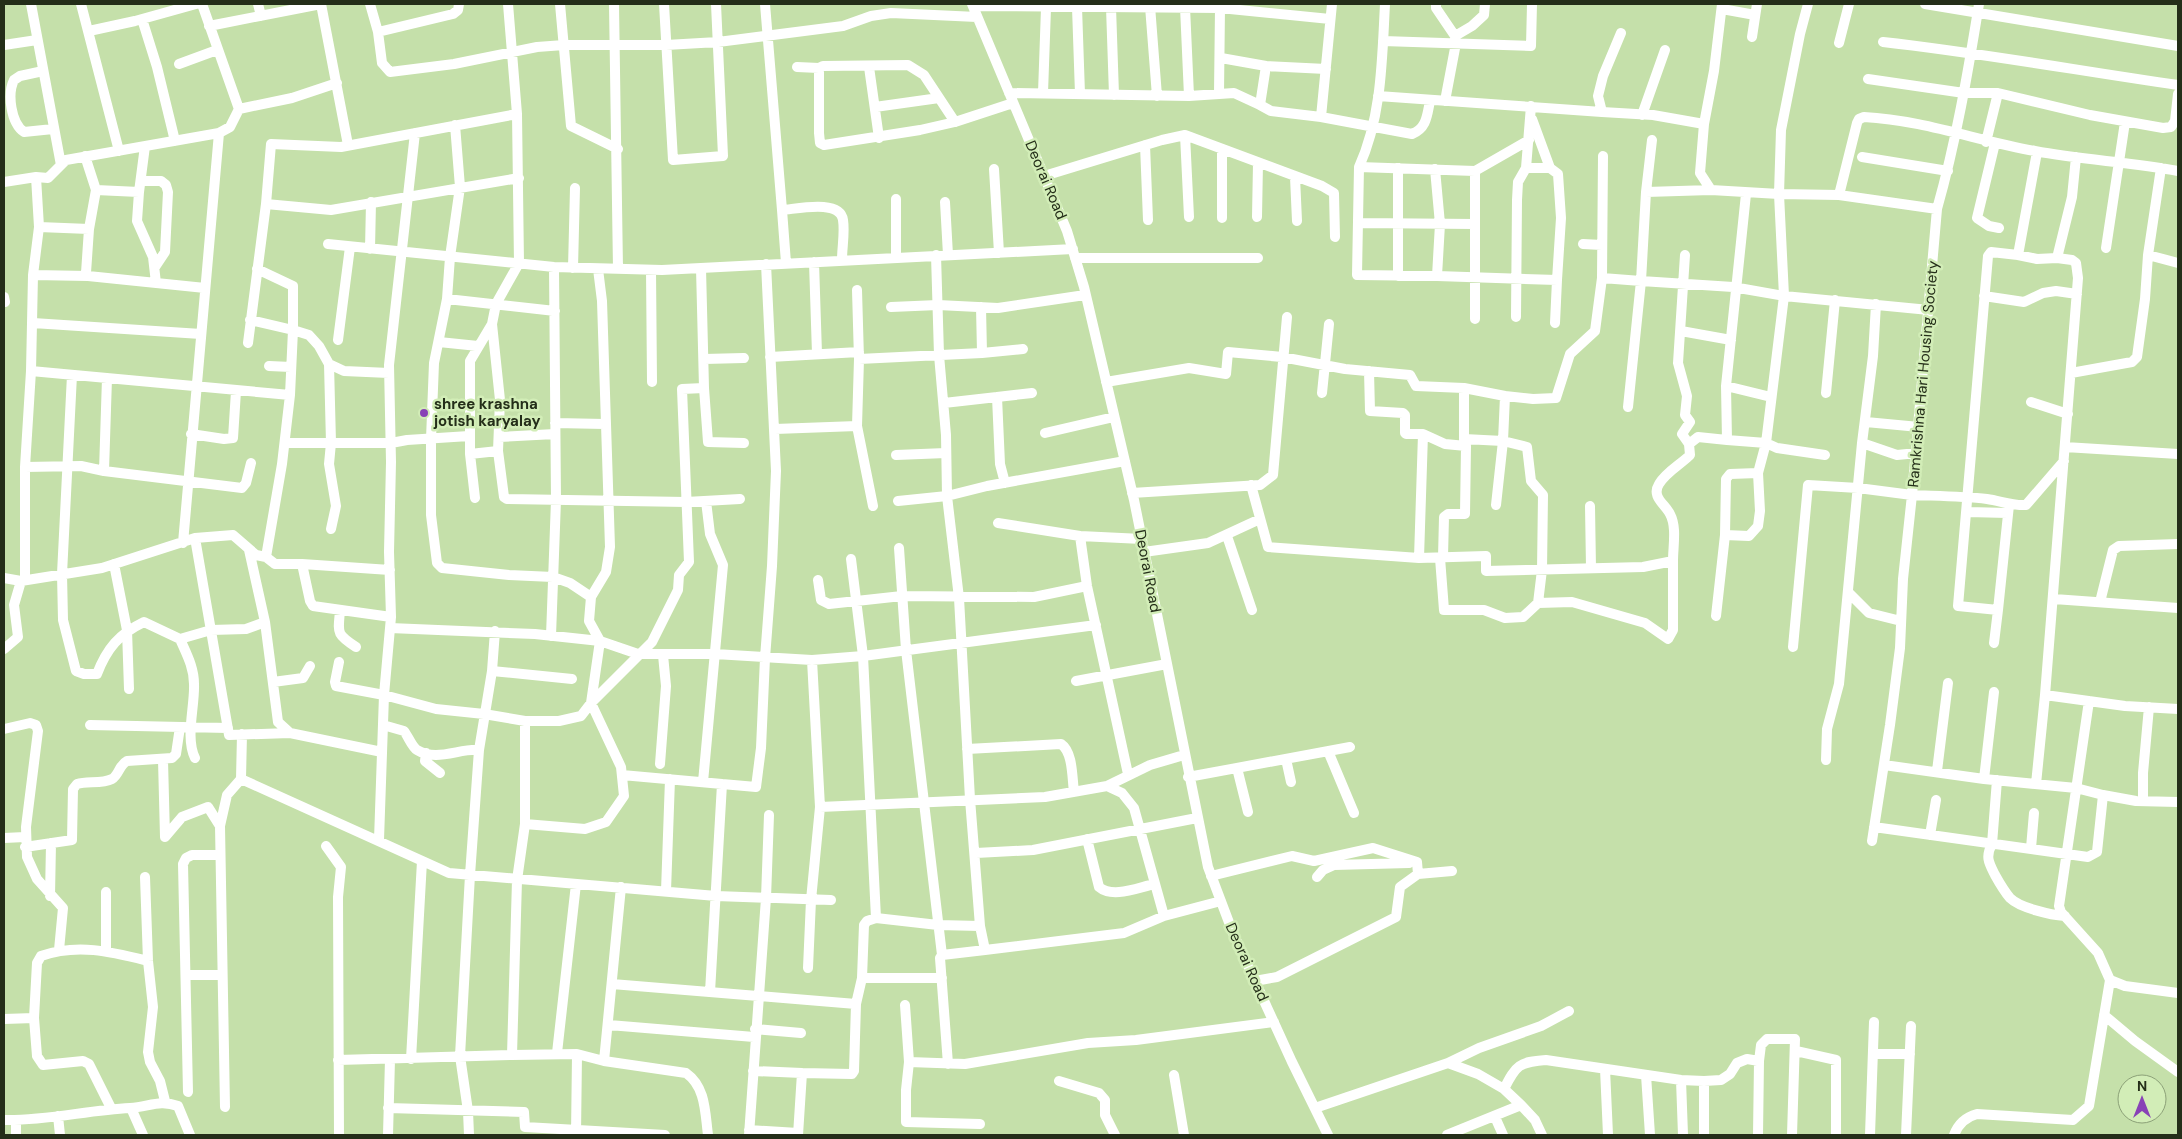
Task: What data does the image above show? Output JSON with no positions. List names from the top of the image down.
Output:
{
  "streets": {
    "street": ["Deorai Road", "Ramkrishna Hari Housing Society"]
  },
  "places": ["shree krashna jotish karyalay"],
  "north": "top"
}
